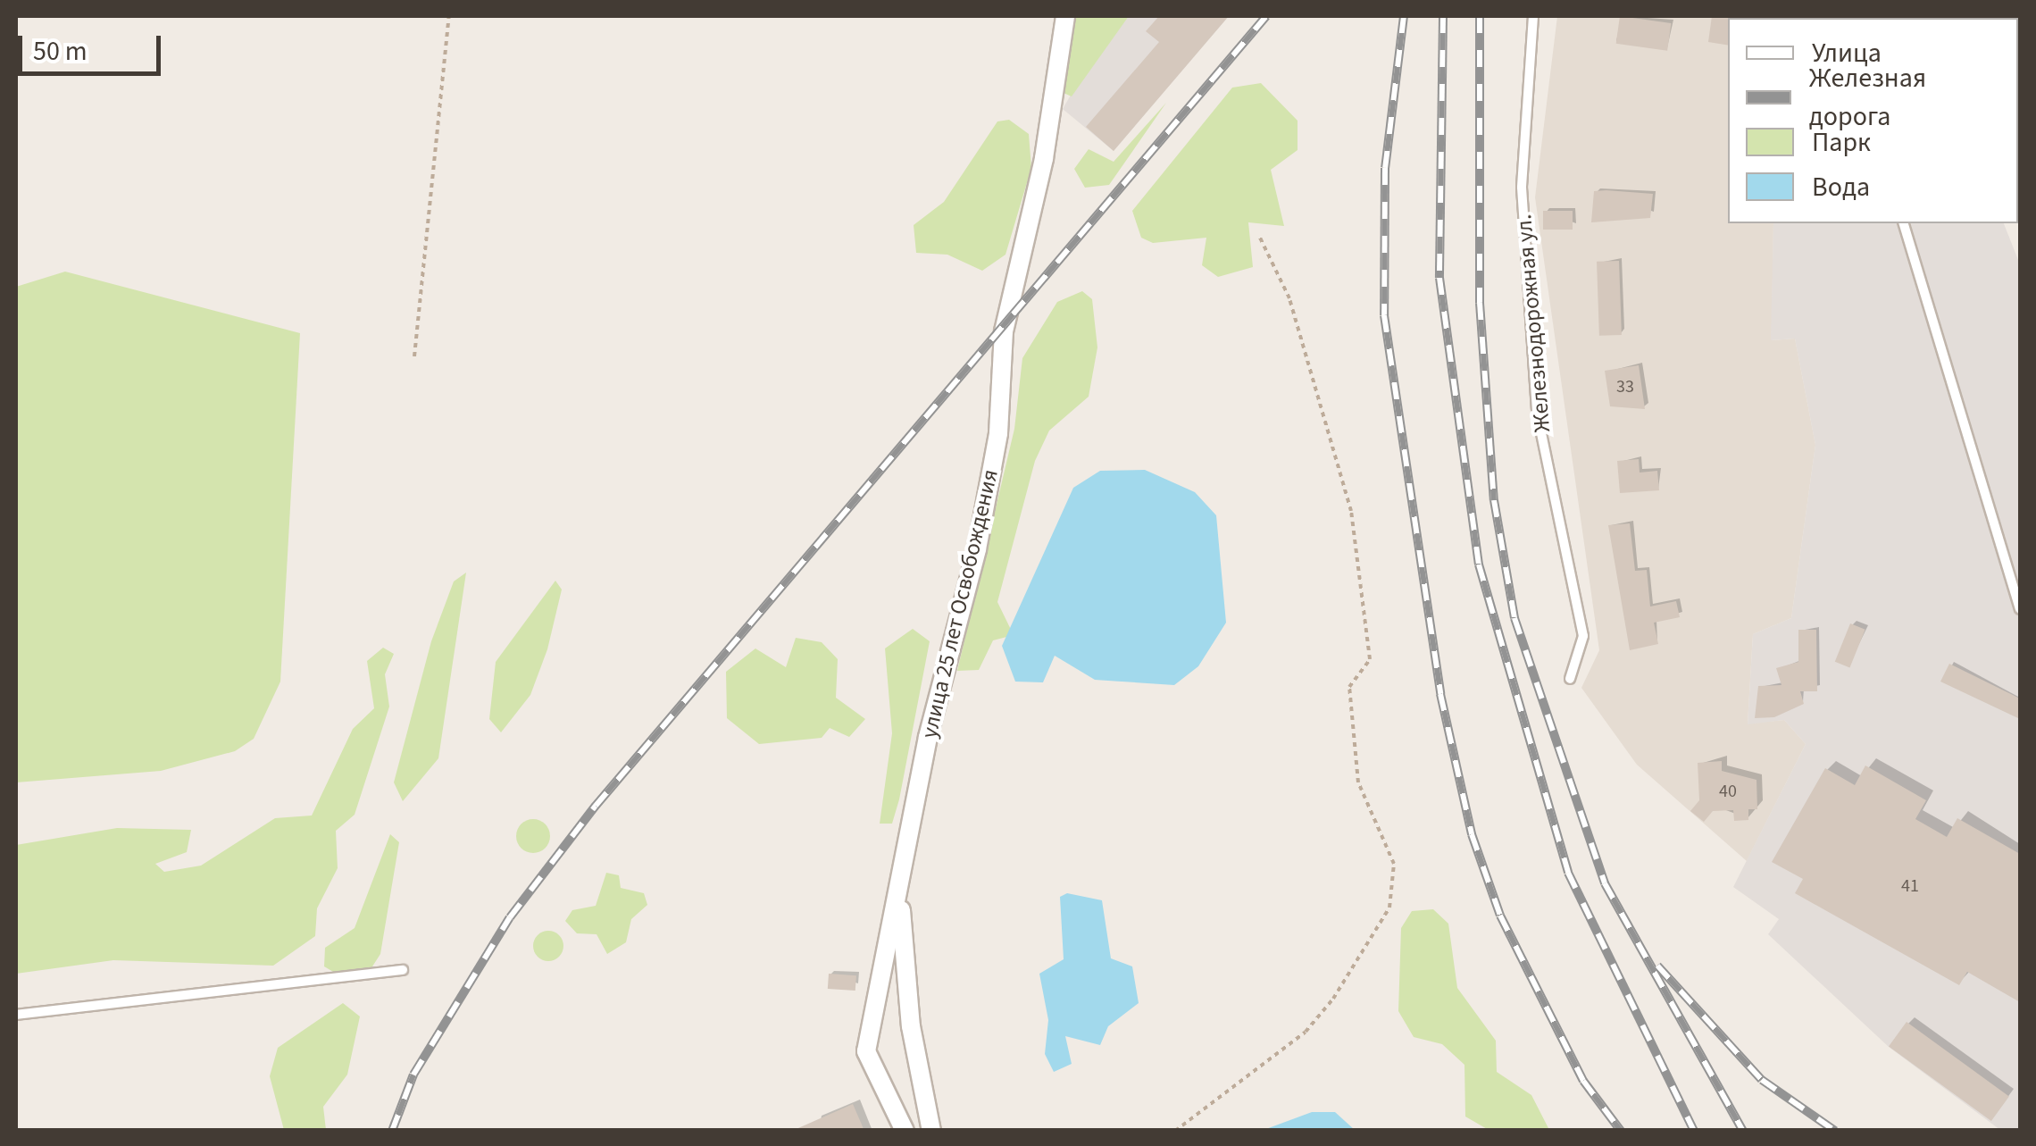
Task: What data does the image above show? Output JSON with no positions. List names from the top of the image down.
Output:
{
  "streets": {
    "street": ["улица 25 лет Освобождения"],
    "lane": ["Железнодорожная ул."]
  },
  "house_numbers": ["33", "40", "41"],
  "legend": [
    "Улица",
    "Железная дорога",
    "Парк",
    "Вода"
  ],
  "scale_bar": "50 m"
}
